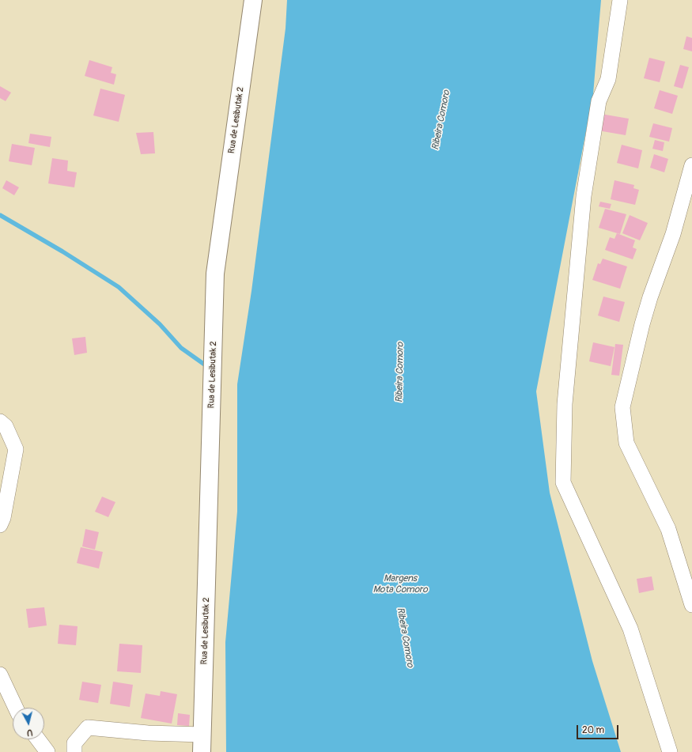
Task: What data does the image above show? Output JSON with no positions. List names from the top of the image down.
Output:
{
  "streets": {
    "main road": ["Rua de Lesibutak 2"]
  },
  "water": ["Ribeira Comoro", "Margens Mota Comoro"],
  "scale_bar": "20 m",
  "north": "bottom"
}
